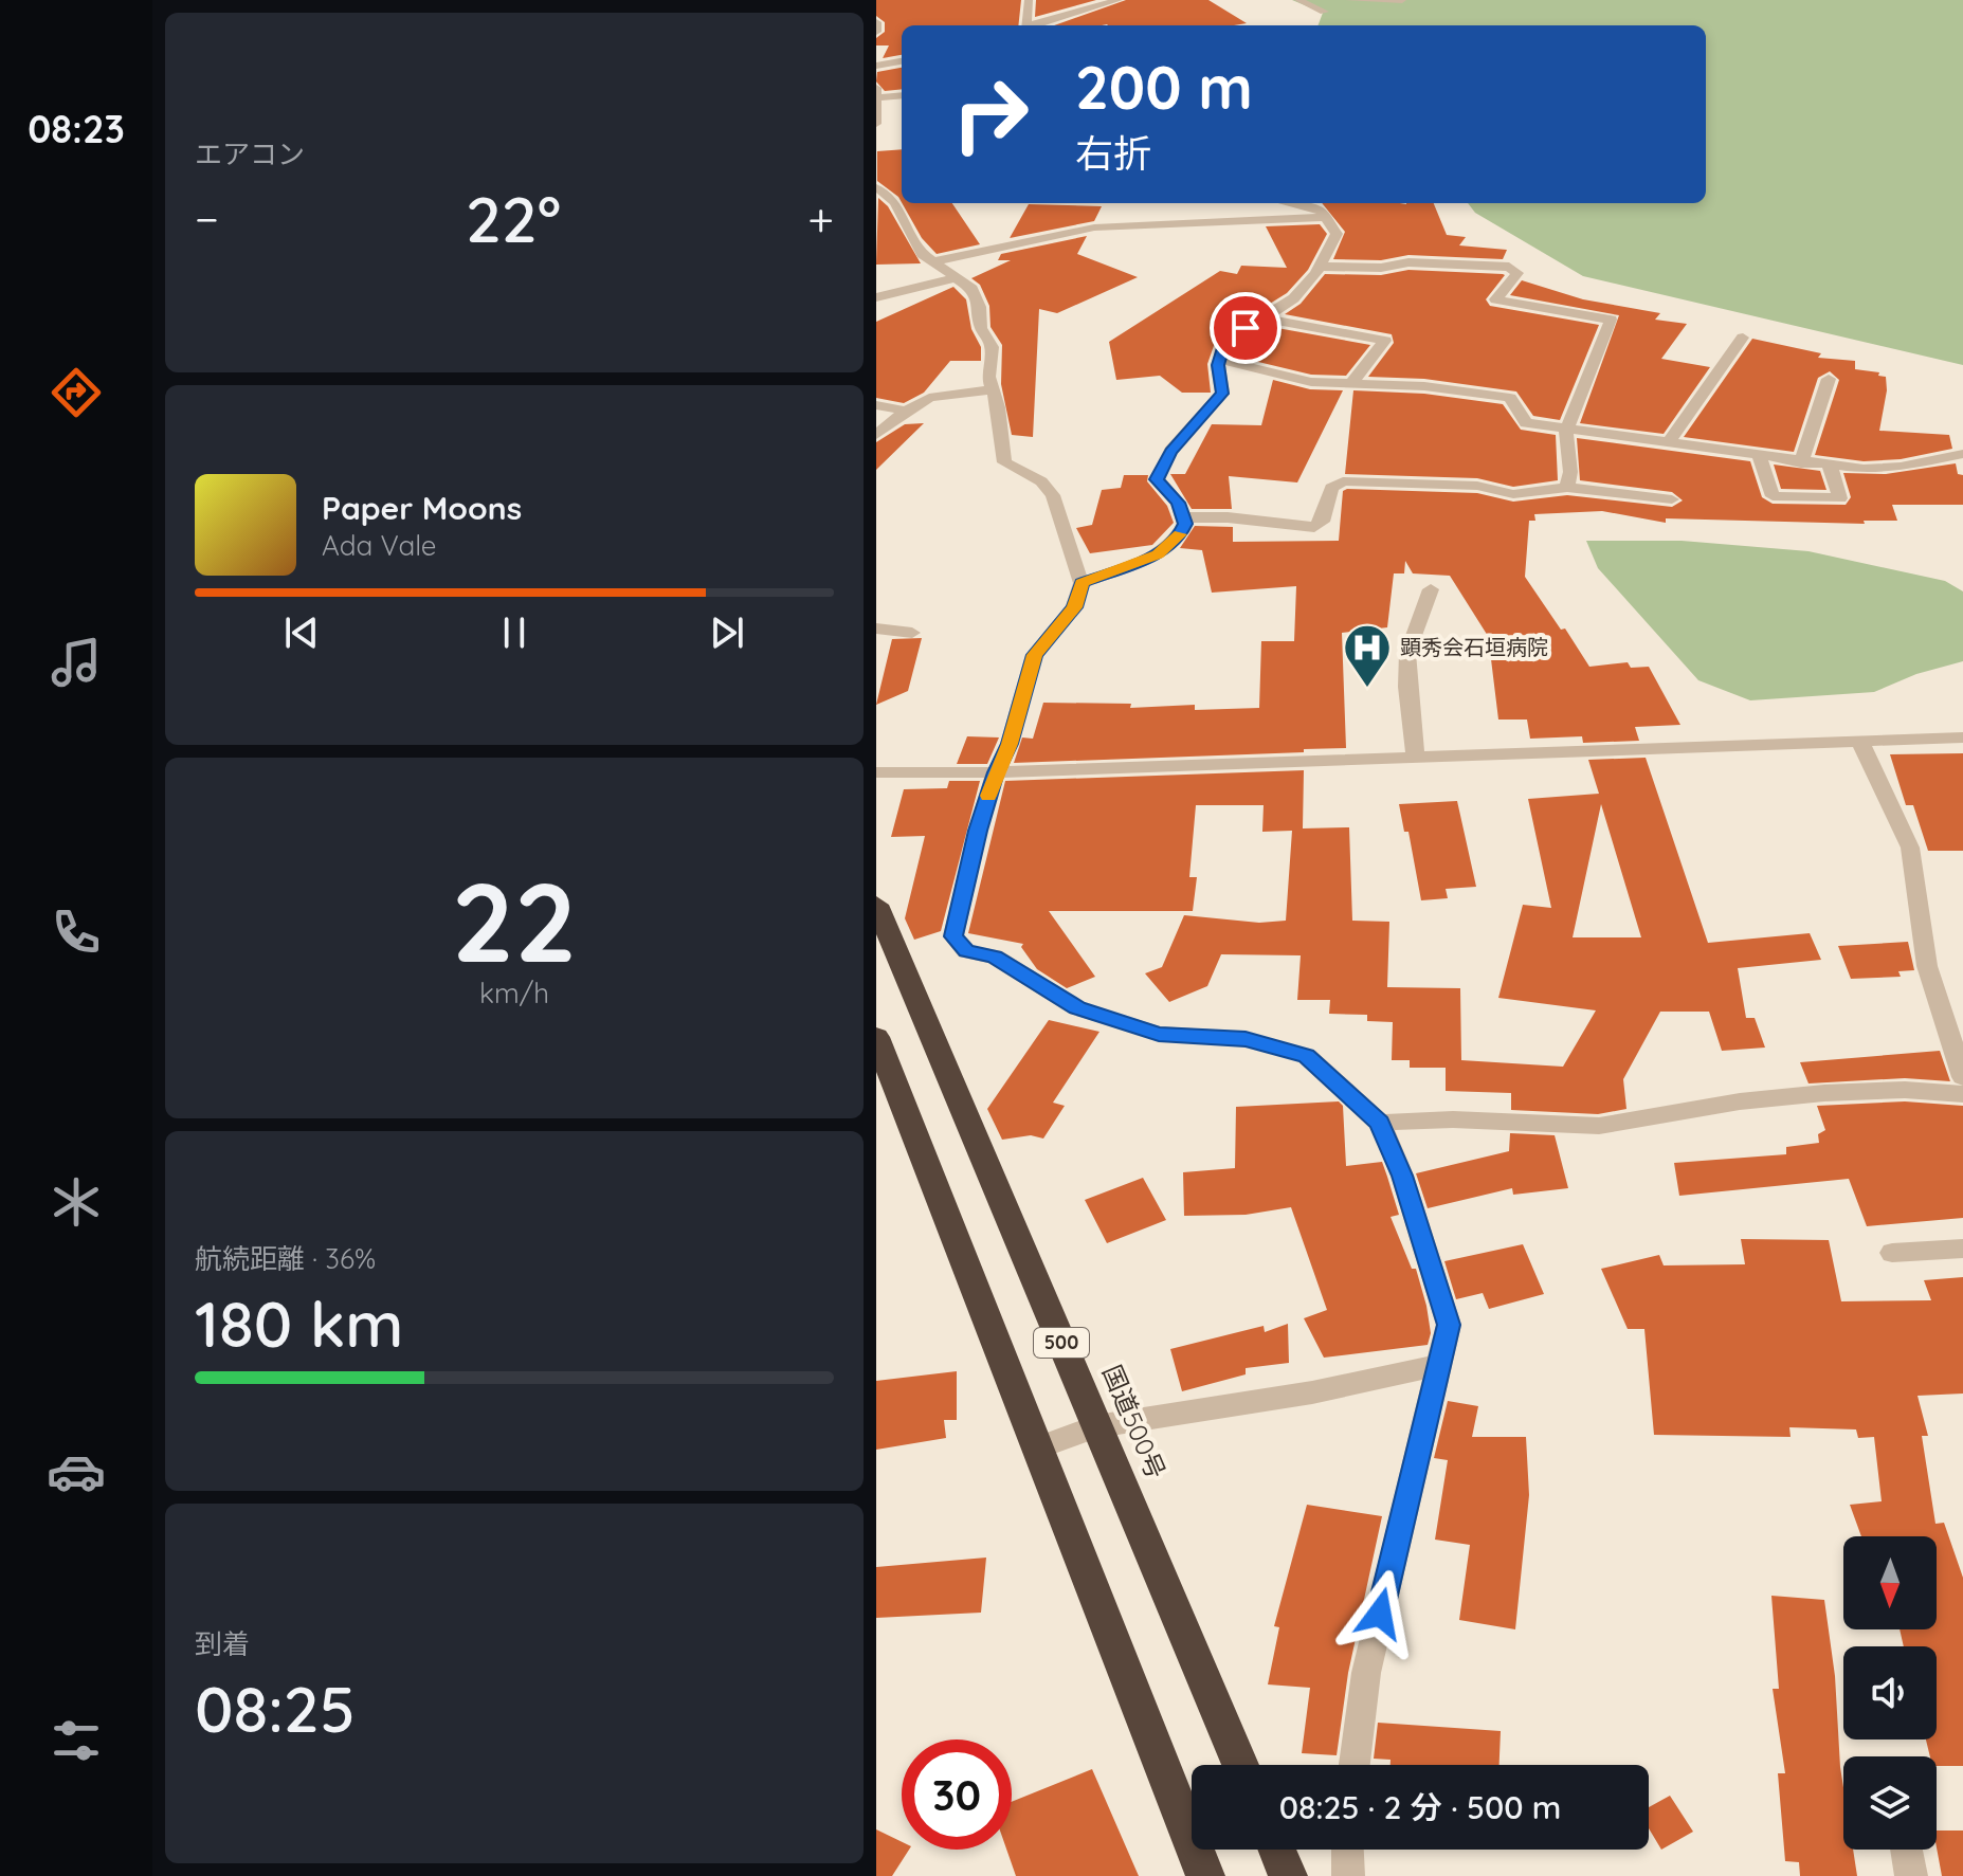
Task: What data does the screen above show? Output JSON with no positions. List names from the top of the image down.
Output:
{
  "streets": {
    "highway": ["500", "国道500号"]
  },
  "places": {
    "hospital": ["顕秀会石垣病院"]
  },
  "north": "bottom",
  "page": {
    "tabs": "08:23",
    "tile": [
      "エアコン",
      ["22", "km/h"],
      ["航続距離 · 36%", "180 km"],
      ["到着", "08:25"]
    ],
    "turn": ["200 m", "右折"],
    "heat": ["−", "22°", "+"],
    "song": ["Paper Moons", "Ada Vale"],
    "limit": "30",
    "trip": "08:25 · 2 分 · 500 m"
  }
}
